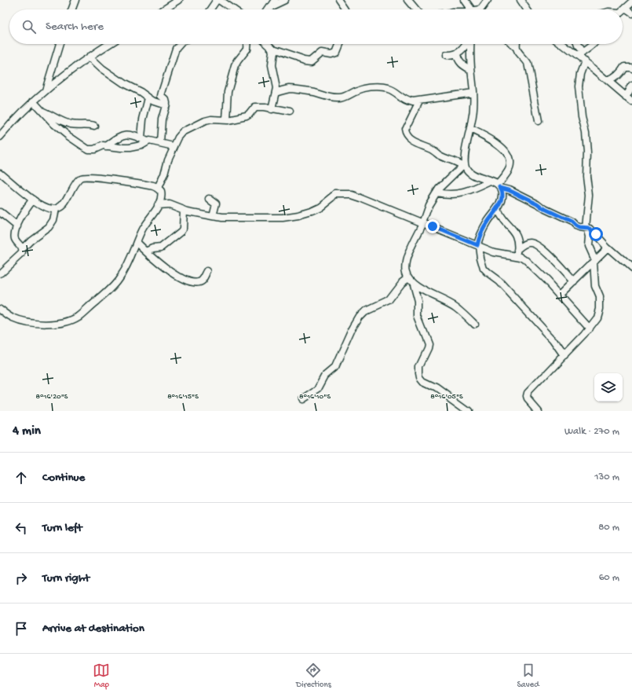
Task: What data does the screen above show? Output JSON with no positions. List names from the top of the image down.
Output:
{
  "page": {
    "search": "Search here",
    "heading": ["4 min", "Walk · 270 m"],
    "list": [
      ["Continue", "130 m"],
      ["Turn left", "80 m"],
      ["Turn right", "60 m"],
      "Arrive at destination"
    ],
    "nav": ["Map", "Directions", "Saved"]
  },
  "coordinates": [
    "8°16'20\"S",
    "8°16'15\"S",
    "8°16'10\"S",
    "8°16'05\"S"
  ]
}
